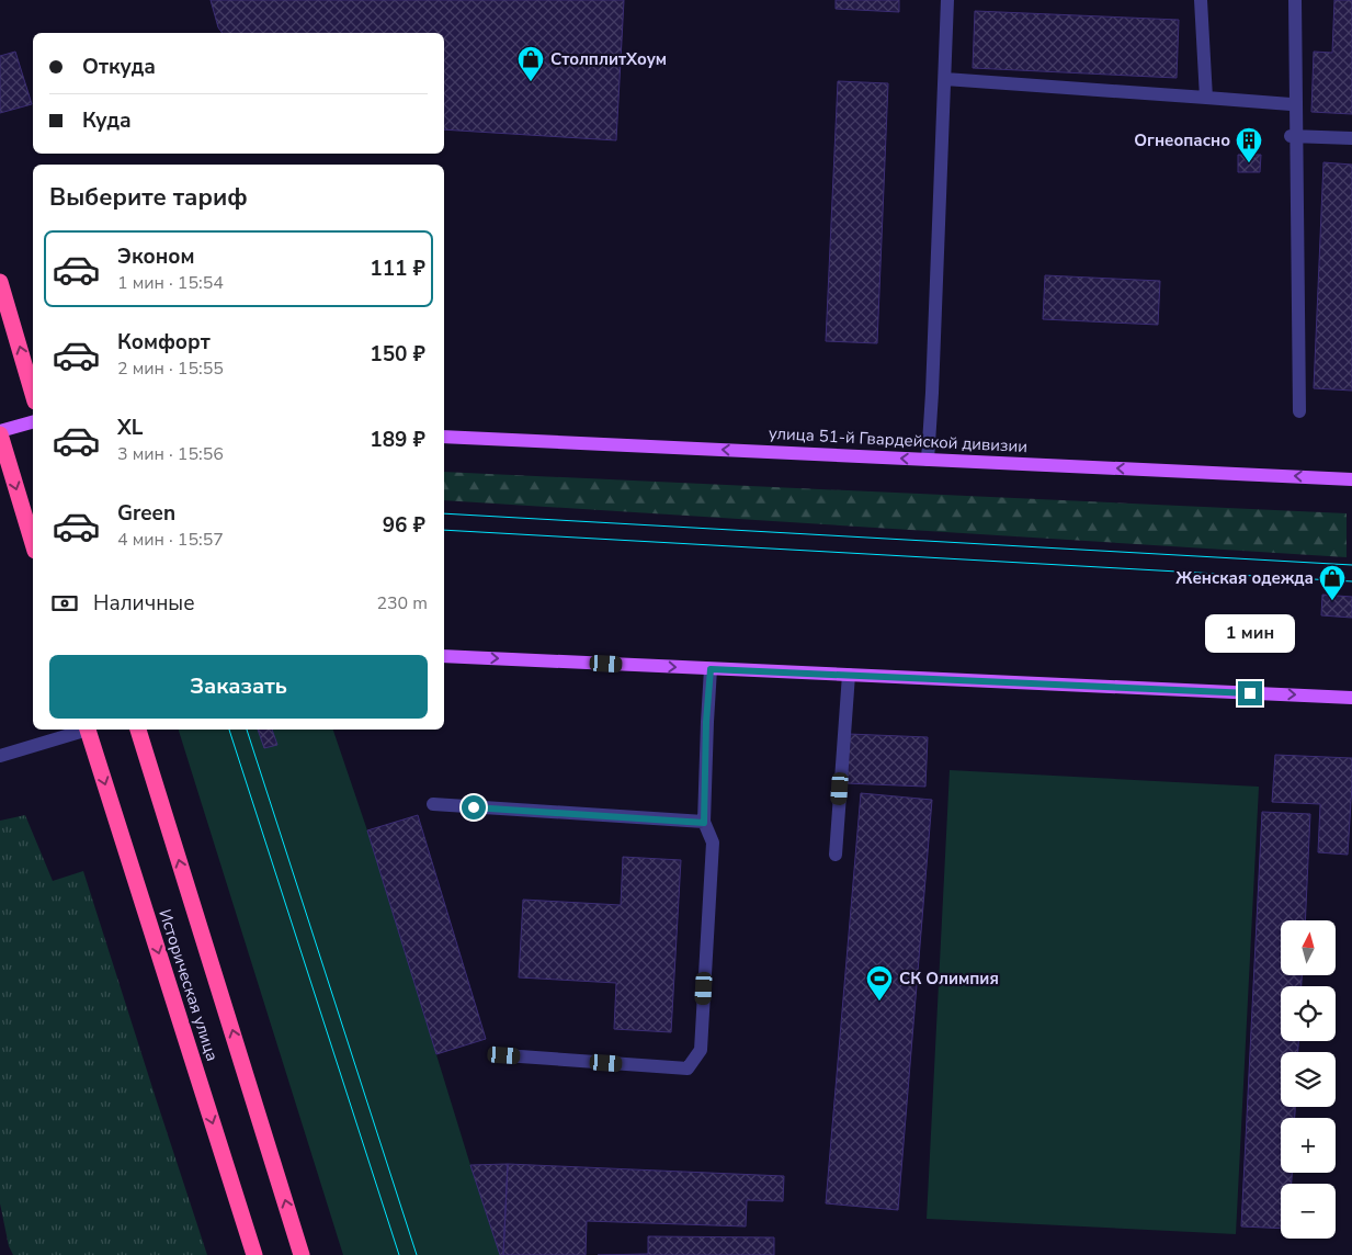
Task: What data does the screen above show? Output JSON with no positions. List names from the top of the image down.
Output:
{
  "streets": {
    "highway": ["Историческая улица"],
    "main road": ["улица 51-й Гвардейской дивизии"]
  },
  "one_way": ["улица 51-й Гвардейской дивизии"],
  "places": {
    "shop": ["СтолплитХоум", "Женская одежда"],
    "building": ["Огнеопасно"],
    "sports": ["СК Олимпия"]
  },
  "north": "top",
  "page": {
    "banner": ["Откуда", "Куда"],
    "heading": "Выберите тариф",
    "list": [
      {
        "name": "Эконом",
        "note": "1 мин · 15:54",
        "value": "111 ₽"
      },
      {
        "name": "Комфорт",
        "note": "2 мин · 15:55",
        "value": "150 ₽"
      },
      {
        "name": "XL",
        "note": "3 мин · 15:56",
        "value": "189 ₽"
      },
      {
        "name": "Green",
        "note": "4 мин · 15:57",
        "value": "96 ₽"
      }
    ],
    "pay": ["Наличные", "230 m"],
    "bubble": "1 мин",
    "buttons": "Заказать",
    "map_buttons": ["+", "−"]
  }
}
